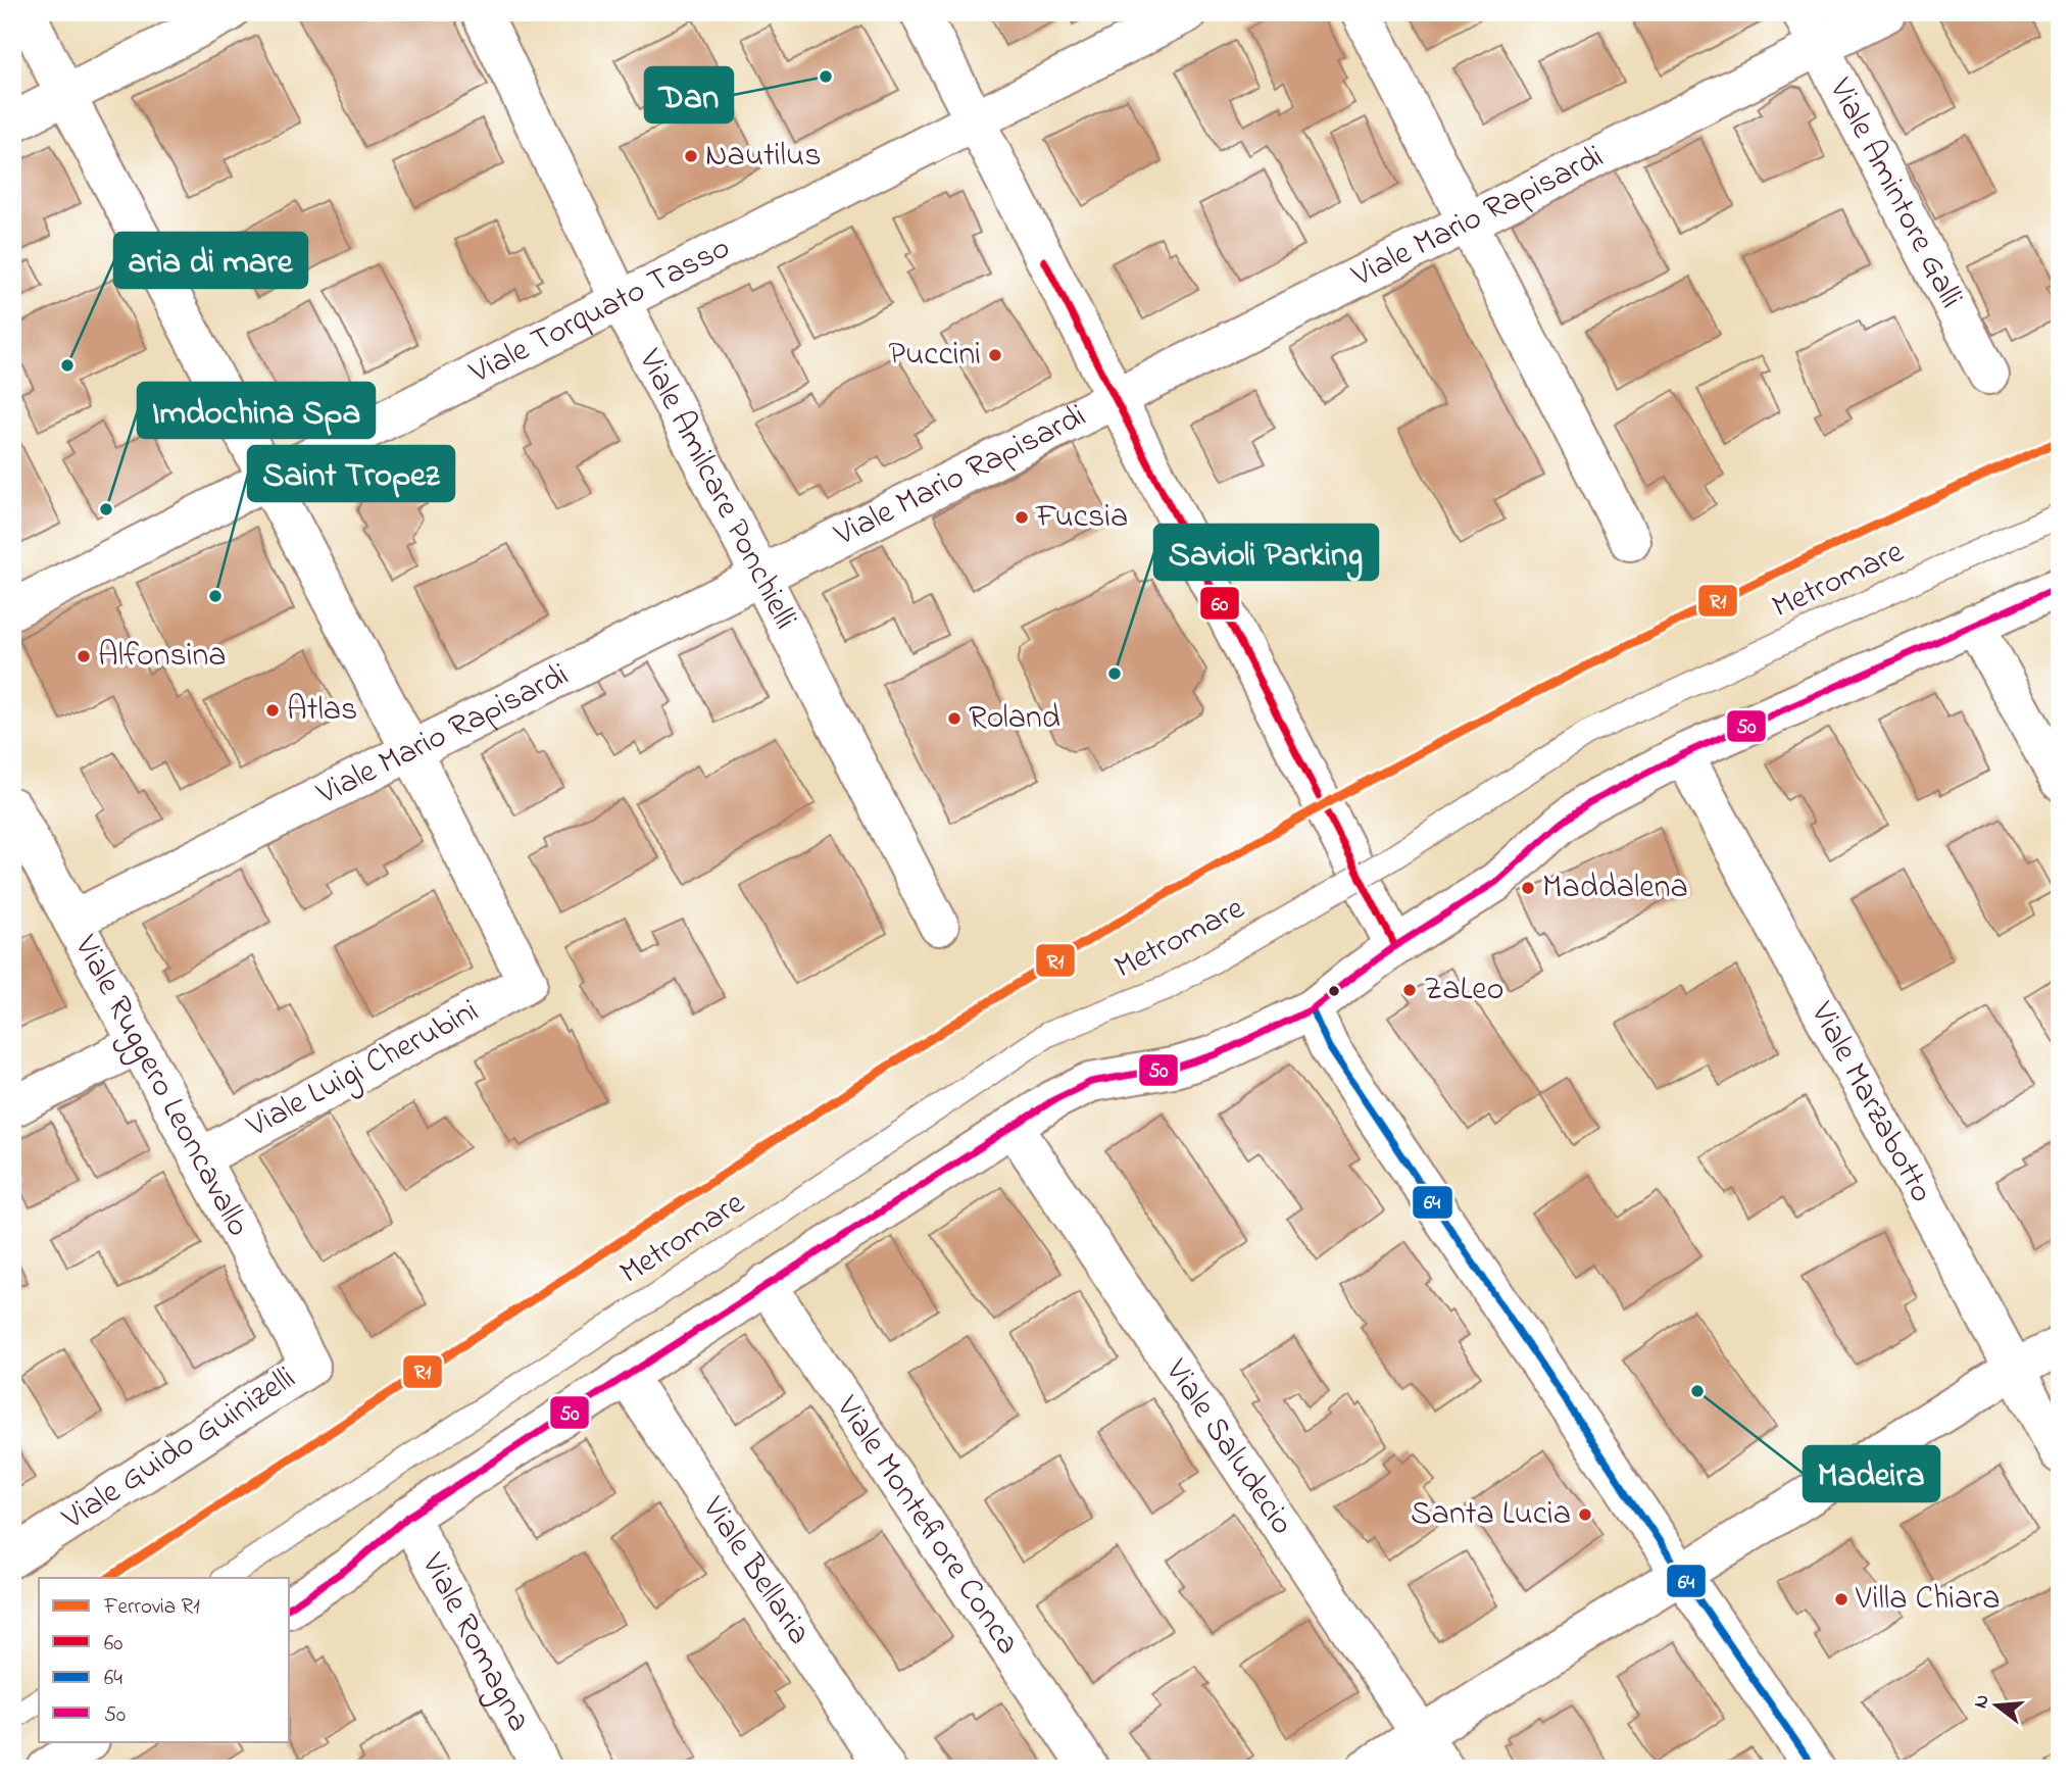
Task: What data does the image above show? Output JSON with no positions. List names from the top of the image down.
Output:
{
  "streets": {
    "street": [
      "Viale Amintore Galli",
      "Viale Mario Rapisardi",
      "Viale Torquato Tasso",
      "Viale Amilcare Ponchielli",
      "Viale Luigi Cherubini",
      "Viale Ruggero Leoncavallo",
      "Viale Marzabotto",
      "Viale Saludecio",
      "Viale Guido Guinizelli",
      "Viale Montefiore Conca",
      "Viale Bellaria",
      "Viale Romagna"
    ],
    "lane": ["Metromare"]
  },
  "crossings": [
    ["Viale Amintore Galli", "Viale Mario Rapisardi"],
    ["Viale Mario Rapisardi", "Viale Amilcare Ponchielli"],
    ["Viale Mario Rapisardi", "Viale Luigi Cherubini"],
    ["Viale Mario Rapisardi", "Viale Ruggero Leoncavallo"],
    ["Viale Torquato Tasso", "Viale Amilcare Ponchielli"],
    ["Viale Luigi Cherubini", "Viale Ruggero Leoncavallo"],
    ["Viale Ruggero Leoncavallo", "Viale Guido Guinizelli"]
  ],
  "places": [
    "Dan",
    "Nautilus",
    "Puccini",
    "aria di mare",
    "Imdochina Spa",
    "Fucsia",
    "Saint Tropez",
    "Alfonsina",
    "Savioli Parking",
    "Atlas",
    "Roland",
    "Maddalena",
    "ZaLeo",
    "Madeira",
    "Santa Lucia",
    "Villa Chiara"
  ],
  "lines": [
    "transit line 60",
    "rail line R1",
    "transit line 50",
    "transit line 64"
  ],
  "legend": [
    "Ferrovia R1",
    "60",
    "64",
    "50"
  ],
  "north": "left"
}
